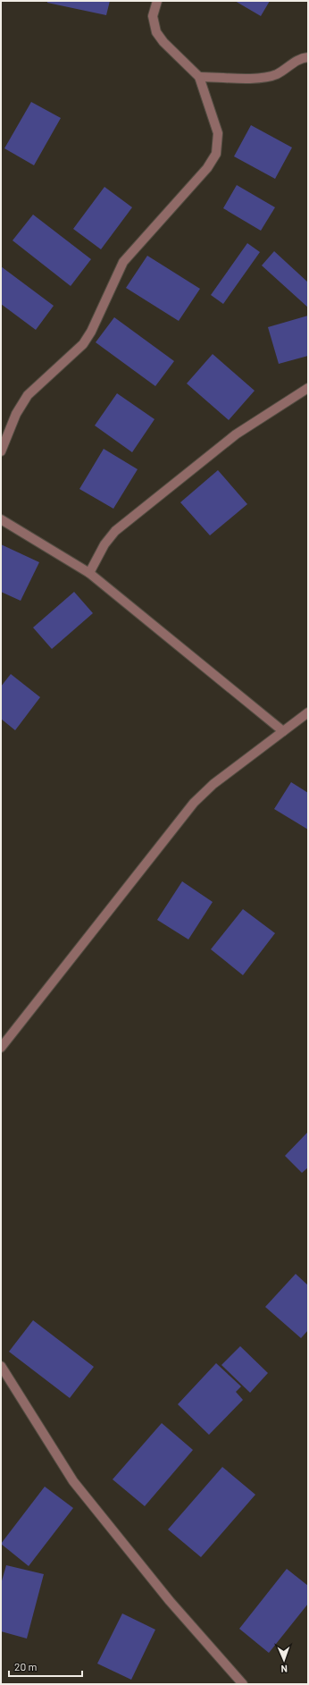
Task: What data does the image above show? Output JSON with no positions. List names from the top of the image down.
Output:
{
  "scale_bar": "20 m",
  "north": "bottom"
}
